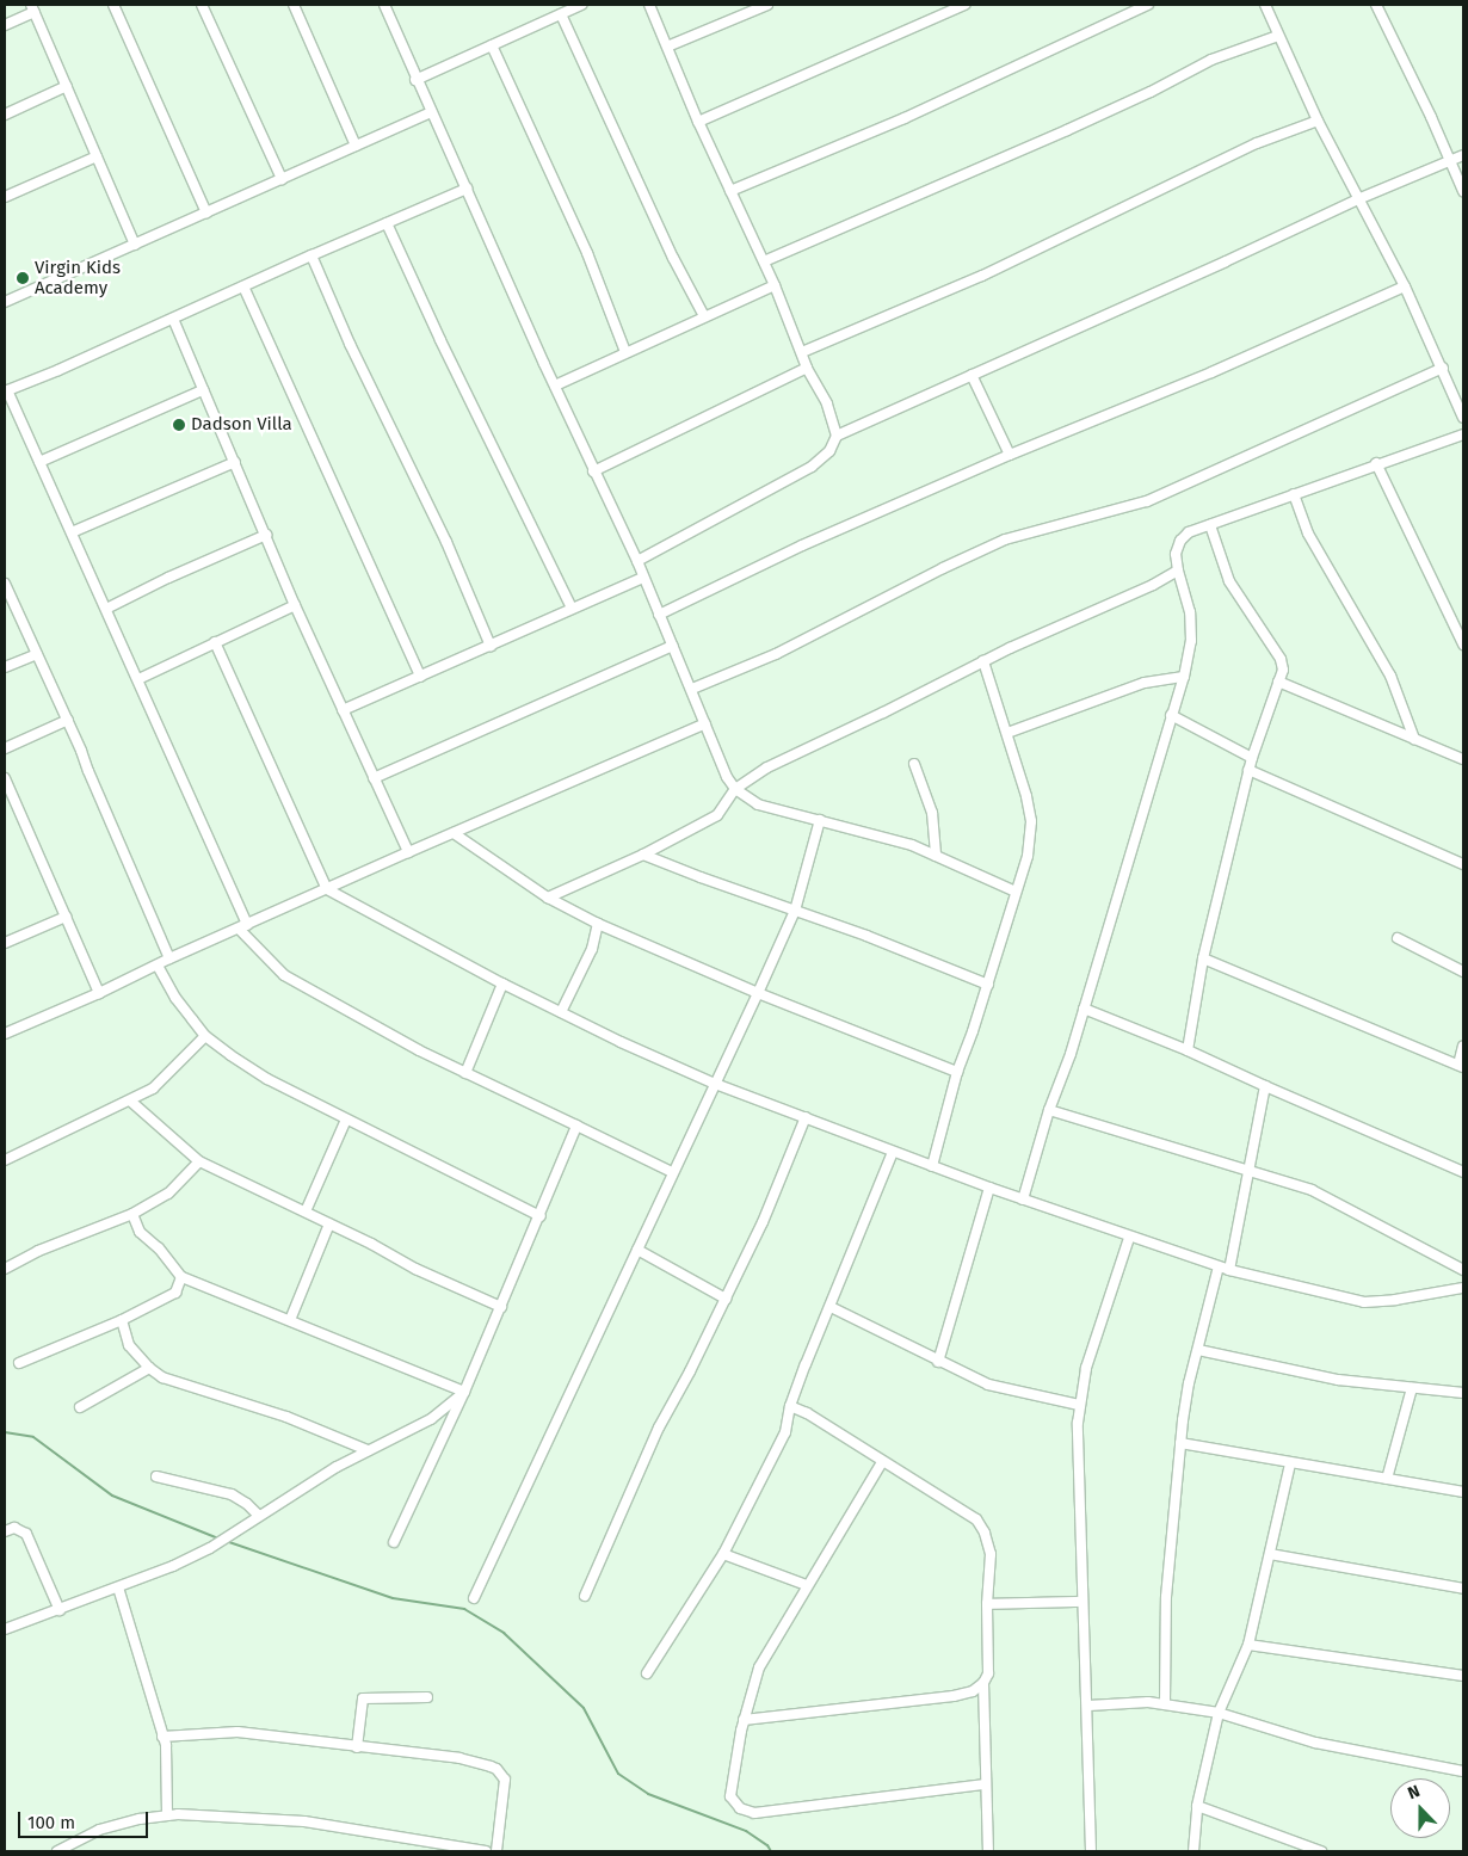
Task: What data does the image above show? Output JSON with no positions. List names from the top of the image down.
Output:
{
  "places": ["Virgin Kids Academy", "Dadson Villa"],
  "scale_bar": "100 m",
  "north": "top"
}
